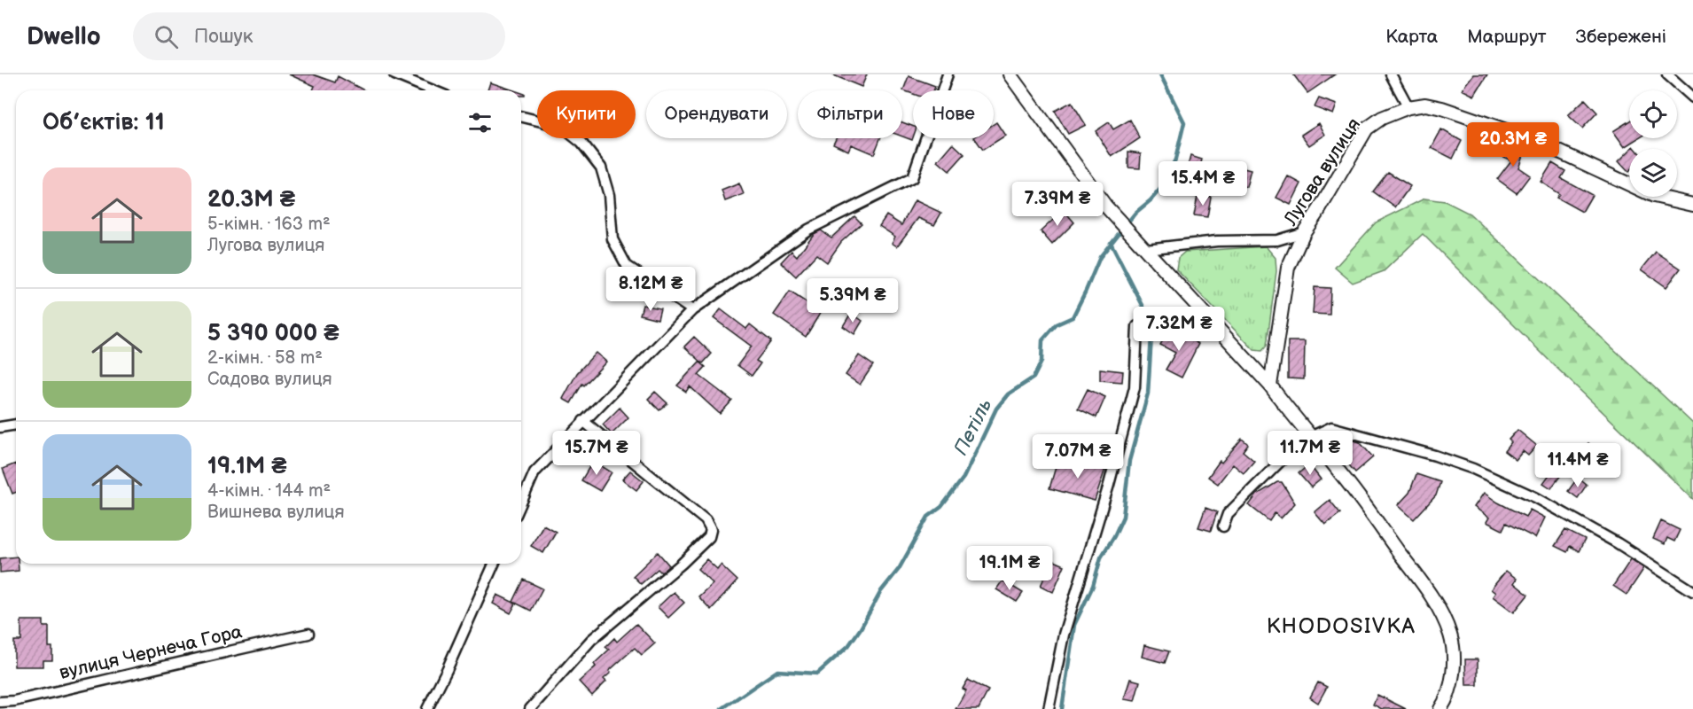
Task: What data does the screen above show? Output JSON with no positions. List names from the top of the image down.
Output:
{
  "streets": {
    "street": ["Лугова вулиця", "вулиця Чернеча Гора"]
  },
  "districts": ["KHODOSIVKA"],
  "water": ["Петіль"],
  "page": {
    "header": "Dwello",
    "search": "Пошук",
    "nav": ["Карта", "Маршрут", "Збережені"],
    "chip": [
      "Купити",
      "Орендувати",
      "Фільтри",
      "Нове"
    ],
    "heading": "Об’єктів: 11",
    "price": [
      "20.3M ₴",
      "15.4M ₴",
      "7.39M ₴",
      "8.12M ₴",
      "5.39M ₴",
      "7.32M ₴",
      "15.7M ₴",
      "11.7M ₴",
      "7.07M ₴",
      "11.4M ₴",
      "19.1M ₴"
    ],
    "list": [
      {
        "name": "20.3M ₴",
        "note": "5-кімн. · 163 m² · Лугова вулиця"
      },
      {
        "name": "5 390 000 ₴",
        "note": "2-кімн. · 58 m² · Садова вулиця"
      },
      {
        "name": "19.1M ₴",
        "note": "4-кімн. · 144 m² · Вишнева вулиця"
      }
    ]
  }
}
